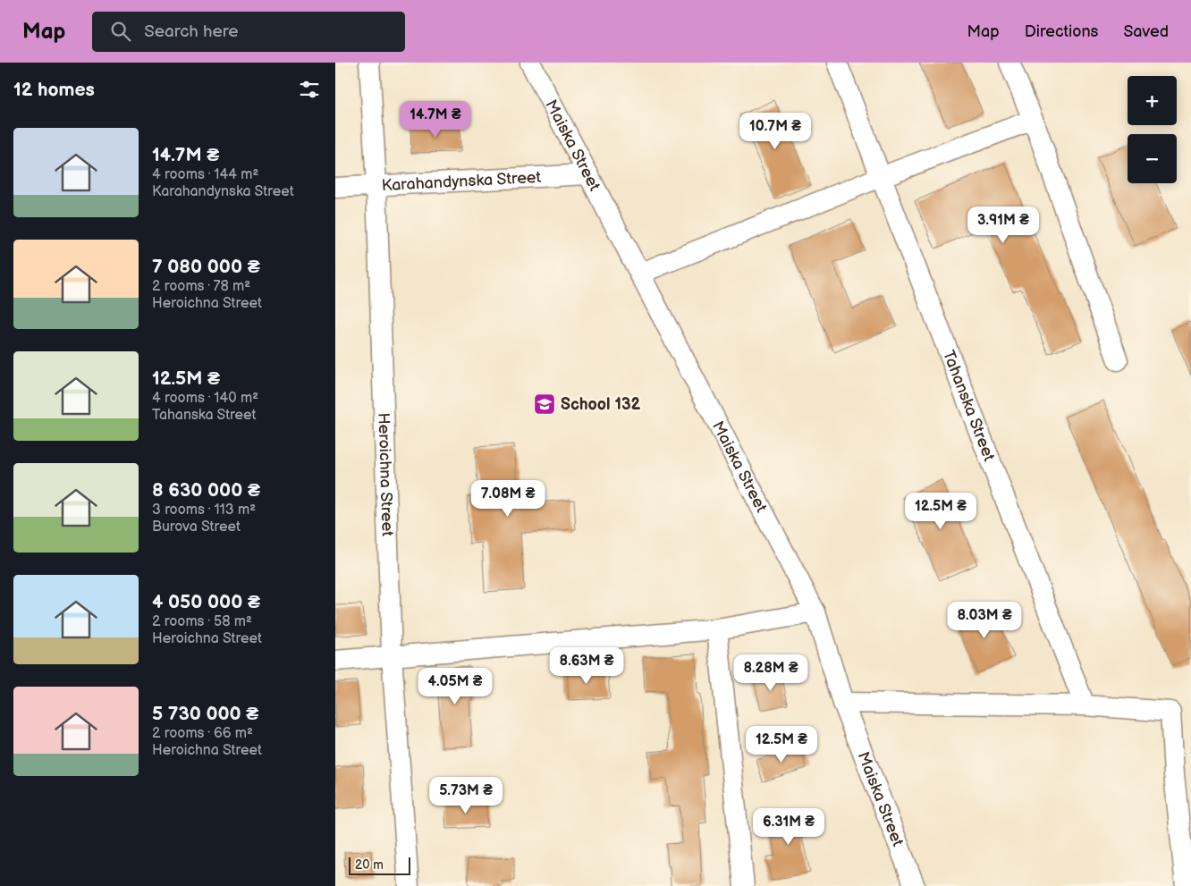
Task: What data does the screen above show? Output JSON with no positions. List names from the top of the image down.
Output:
{
  "streets": {
    "street": [
      "Maiska Street",
      "Karahandynska Street",
      "Tahanska Street",
      "Heroichna Street"
    ]
  },
  "crossings": [
    ["Maiska Street", "Karahandynska Street"],
    ["Karahandynska Street", "Heroichna Street"]
  ],
  "places": {
    "school or university": ["School 132"]
  },
  "scale_bar": "20 m",
  "page": {
    "header": "Map",
    "search": "Search here",
    "nav": ["Map", "Directions", "Saved"],
    "heading": "12 homes",
    "map_buttons": ["+", "−"],
    "price": [
      "14.7M ₴",
      "10.7M ₴",
      "3.91M ₴",
      "7.08M ₴",
      "12.5M ₴",
      "8.03M ₴",
      "8.63M ₴",
      "8.28M ₴",
      "4.05M ₴",
      "12.5M ₴",
      "5.73M ₴",
      "6.31M ₴"
    ],
    "list": [
      {
        "name": "14.7M ₴",
        "note": "4 rooms · 144 m² · Karahandynska Street"
      },
      {
        "name": "7 080 000 ₴",
        "note": "2 rooms · 78 m² · Heroichna Street"
      },
      {
        "name": "12.5M ₴",
        "note": "4 rooms · 140 m² · Tahanska Street"
      },
      {
        "name": "8 630 000 ₴",
        "note": "3 rooms · 113 m² · Burova Street"
      },
      {
        "name": "4 050 000 ₴",
        "note": "2 rooms · 58 m² · Heroichna Street"
      },
      {
        "name": "5 730 000 ₴",
        "note": "2 rooms · 66 m² · Heroichna Street"
      }
    ],
    "scale": "20 m"
  }
}
